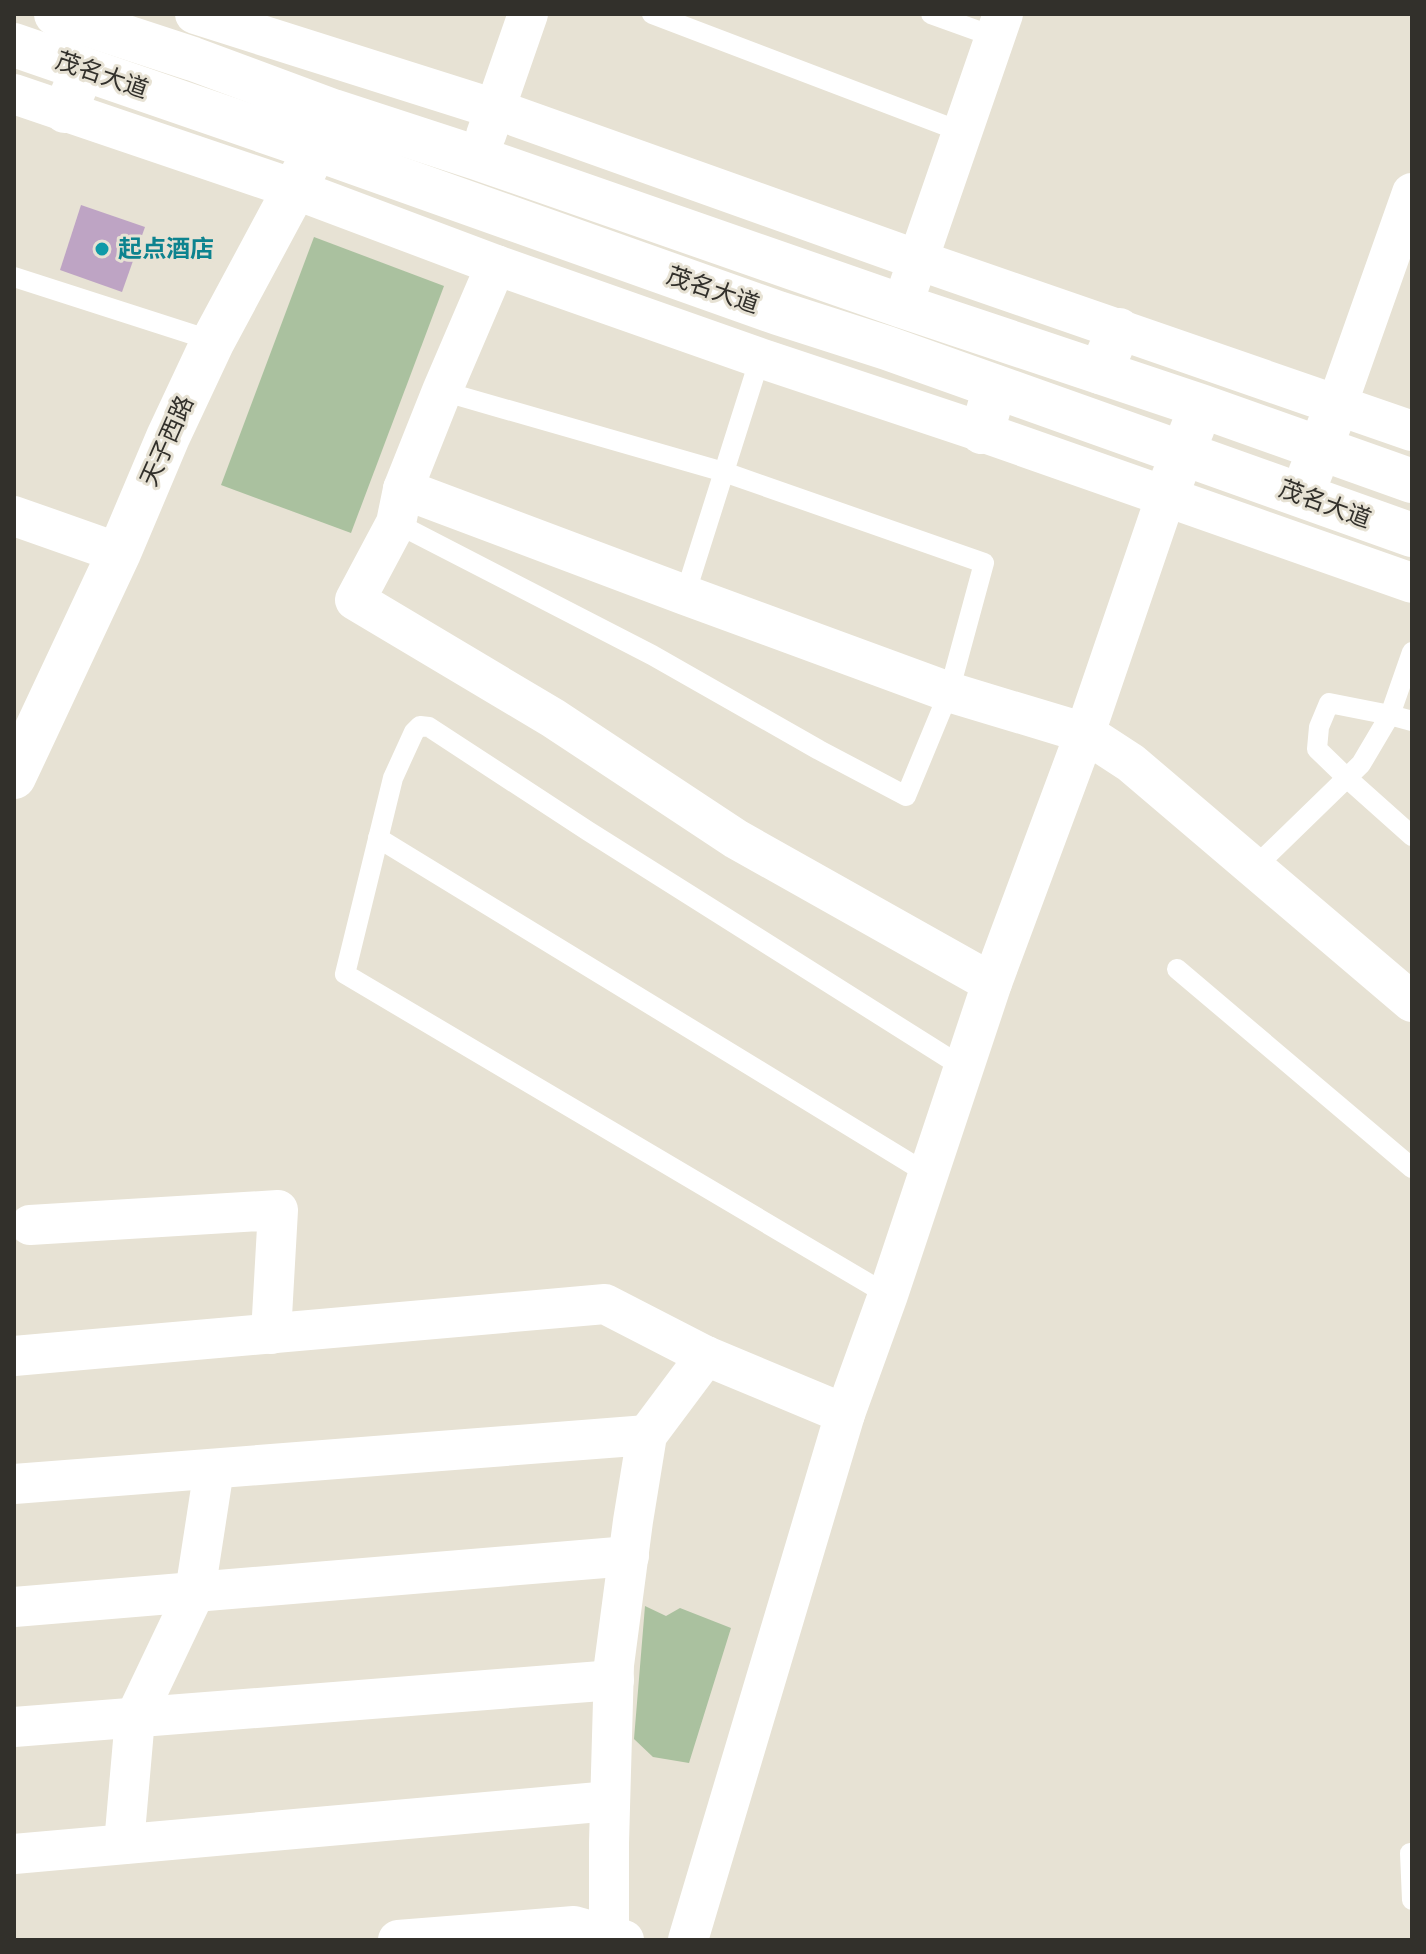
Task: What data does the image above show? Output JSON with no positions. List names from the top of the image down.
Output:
{
  "streets": {
    "main road": ["茂名大道", "天子西路"]
  },
  "crossings": [
    ["茂名大道", "天子西路"]
  ],
  "places": ["起点酒店"]
}
